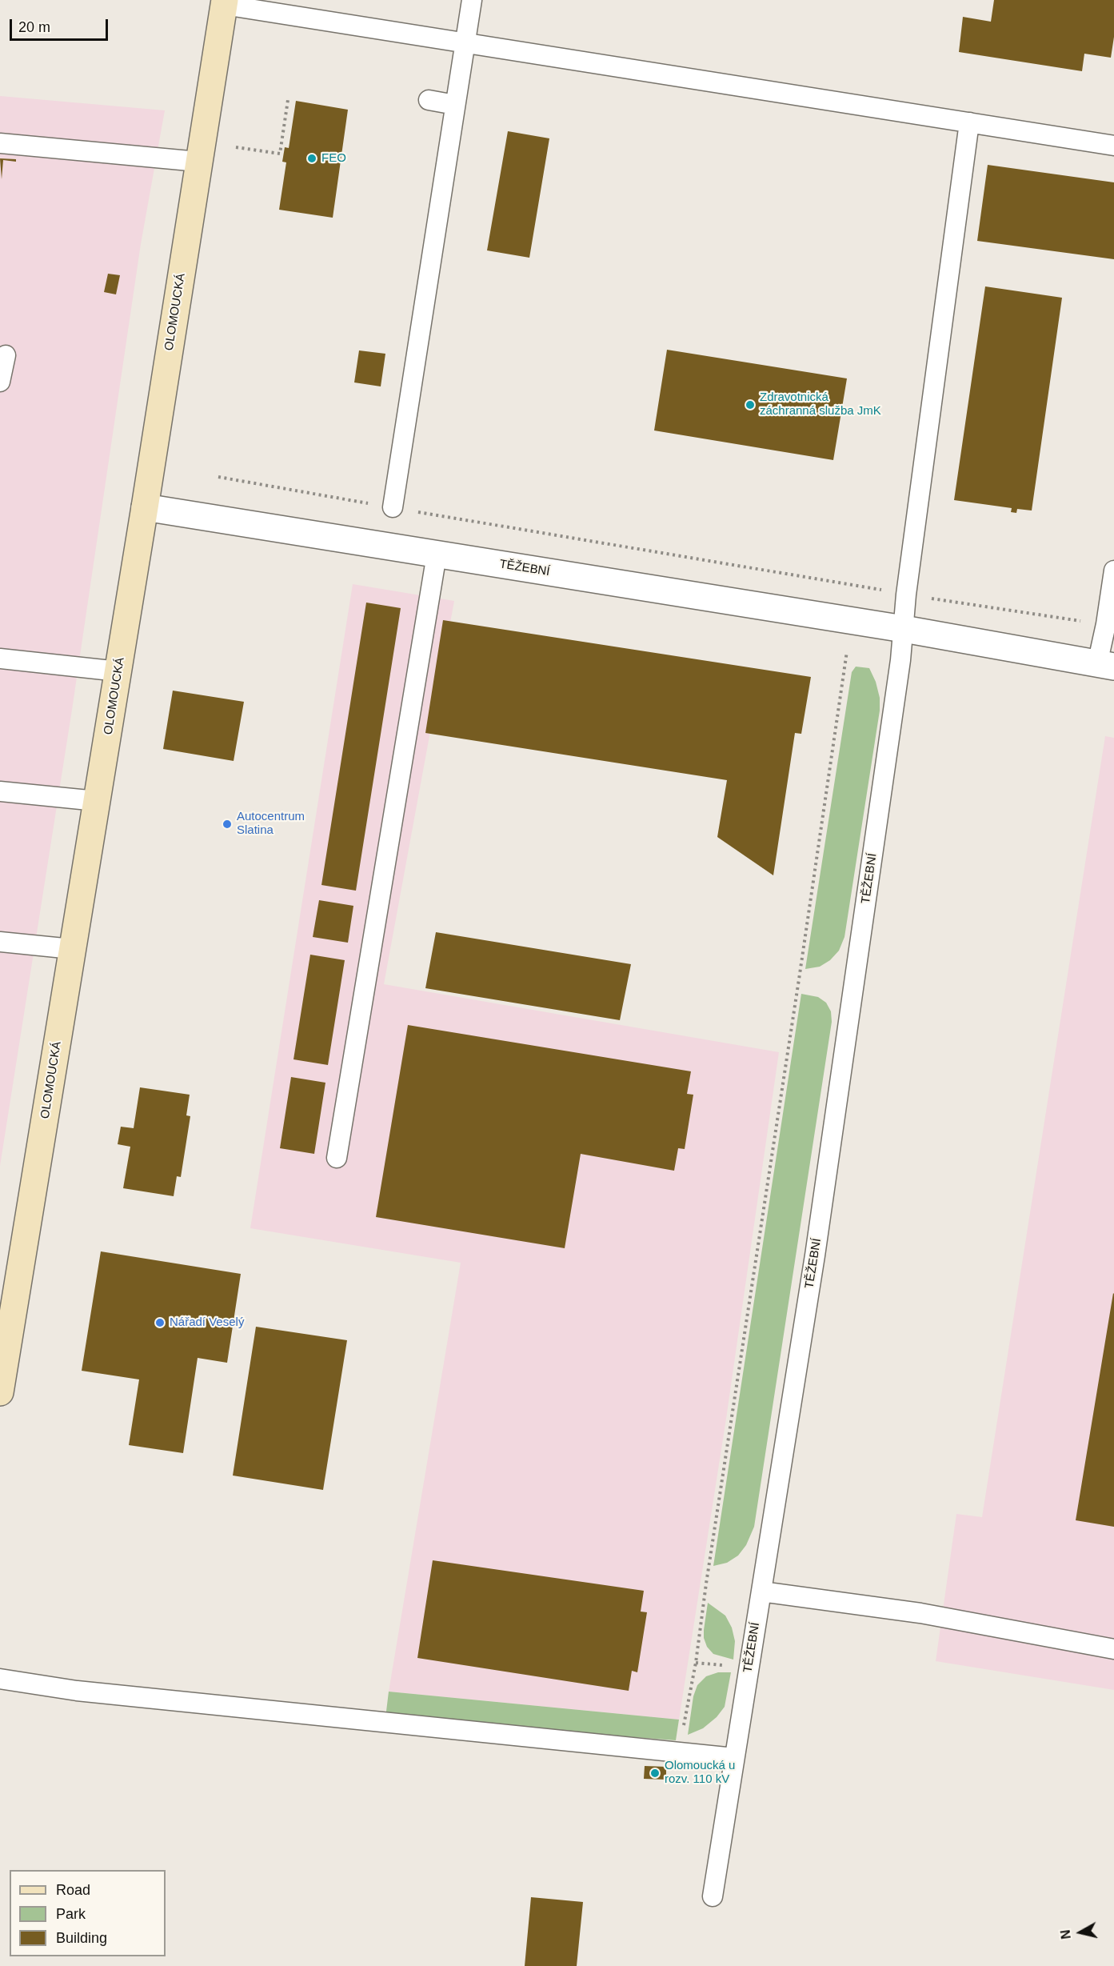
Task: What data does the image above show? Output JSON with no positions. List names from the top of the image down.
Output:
{
  "streets": {
    "main road": ["OLOMOUCKÁ"],
    "street": ["TĚŽEBNÍ"]
  },
  "crossings": [
    ["OLOMOUCKÁ", "TĚŽEBNÍ"]
  ],
  "places": [
    "FEO",
    "Zdravotnická záchranná služba JmK",
    "Autocentrum Slatina",
    "Nářadí Veselý",
    "Olomoucká u rozv. 110 kV"
  ],
  "legend": ["Road", "Park", "Building"],
  "scale_bar": "20 m",
  "north": "left"
}
